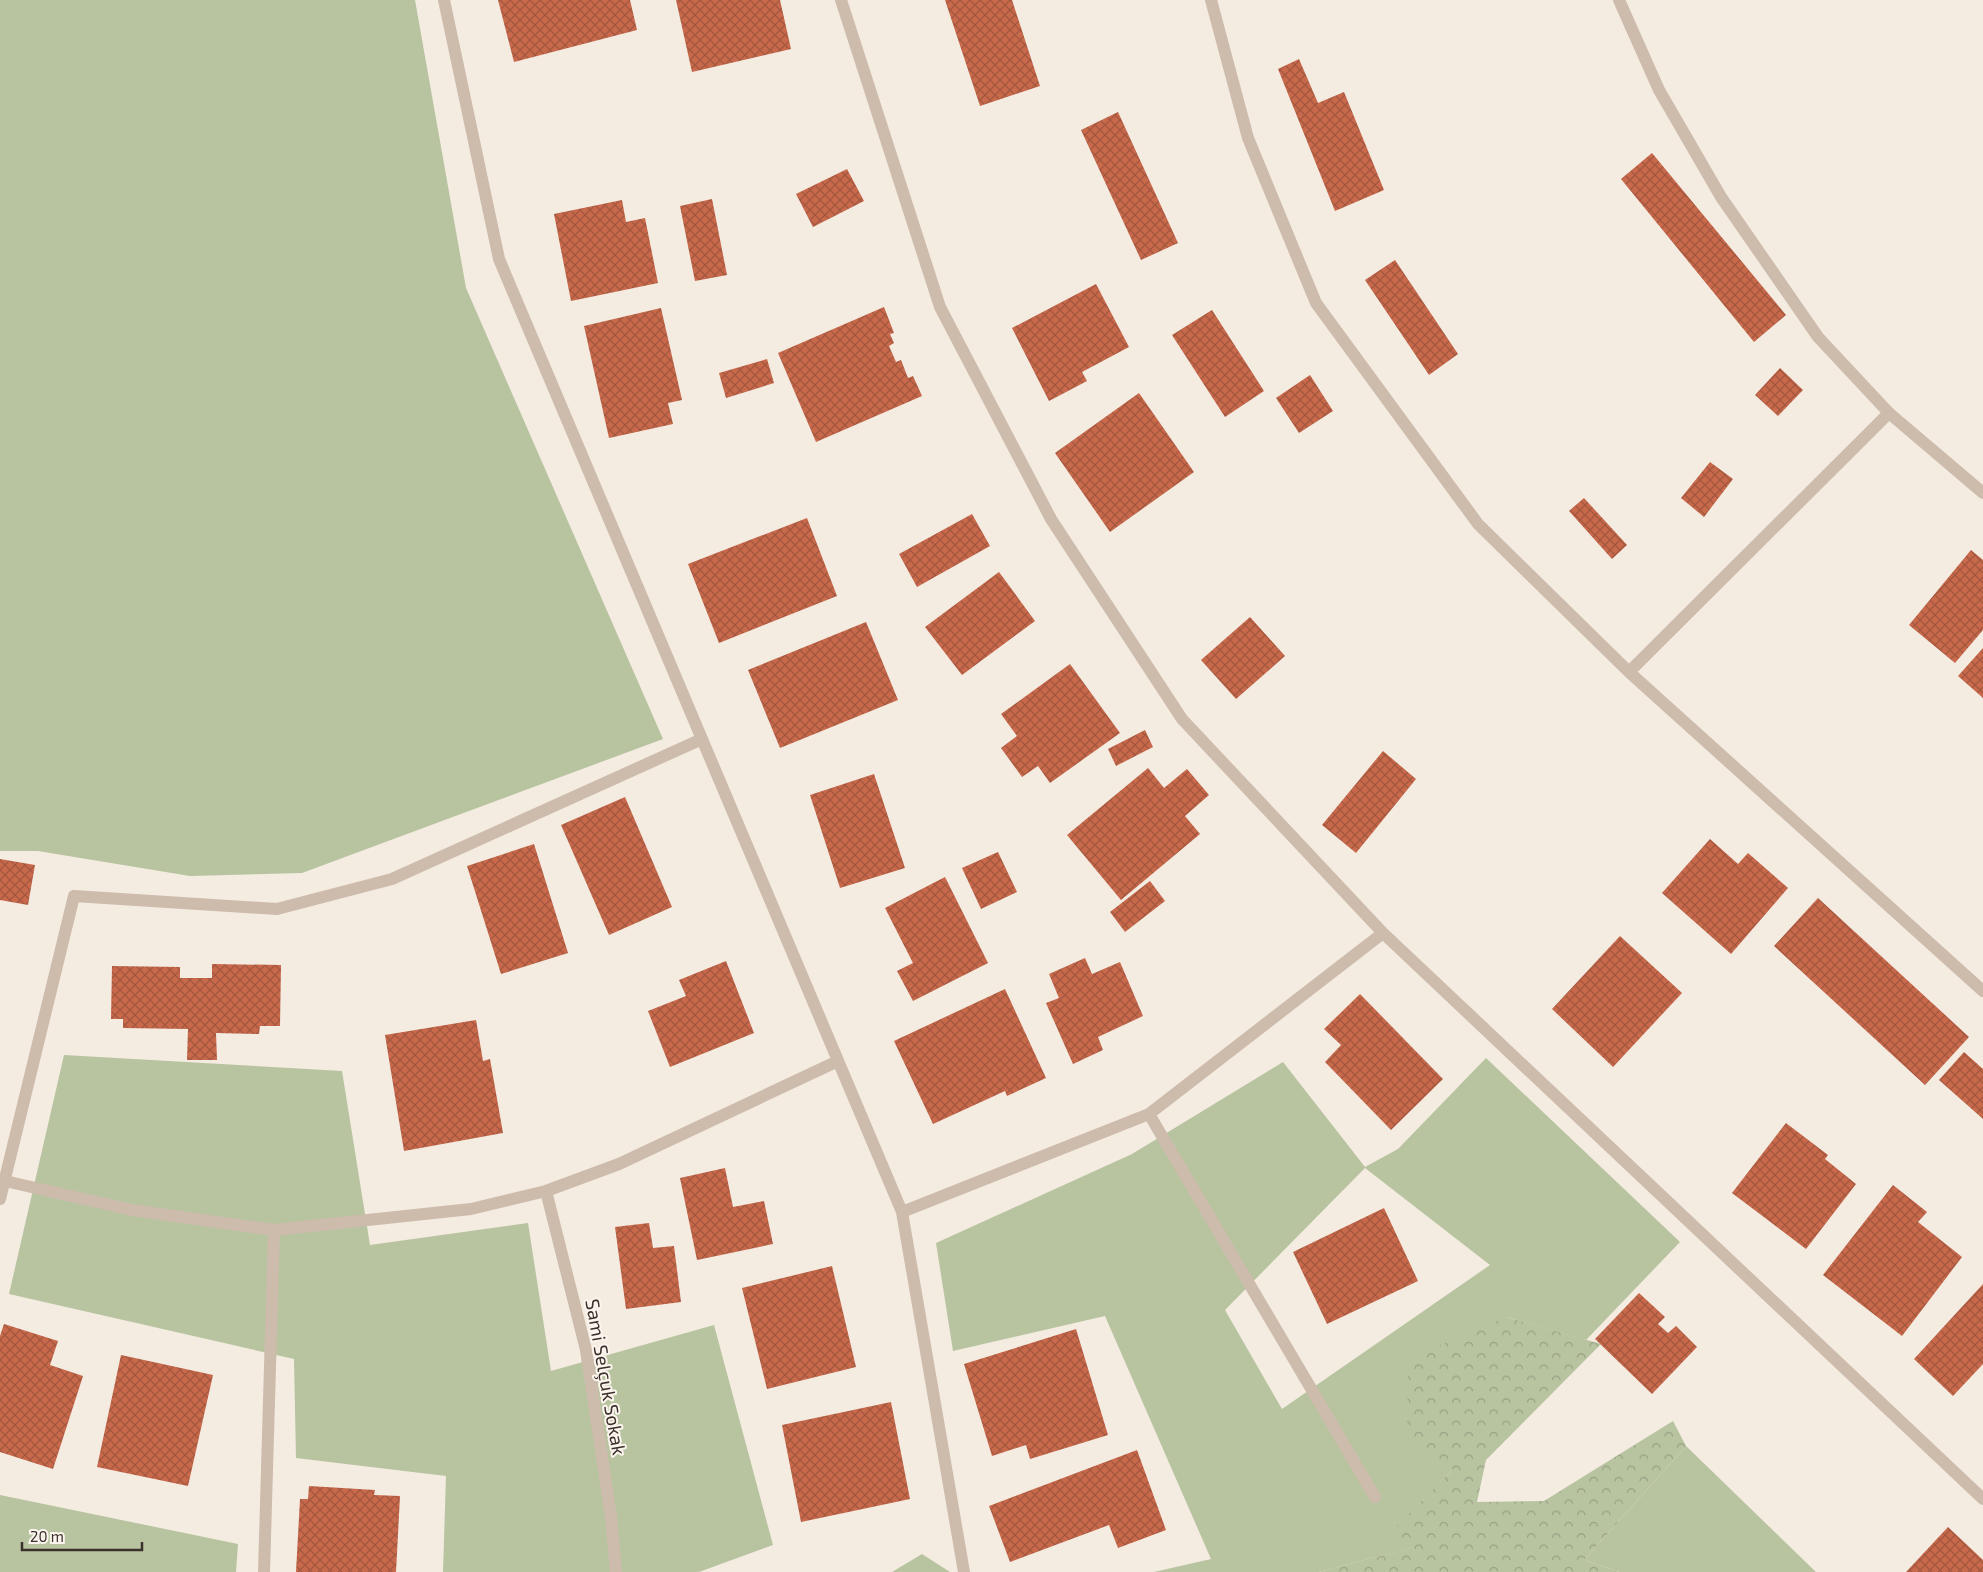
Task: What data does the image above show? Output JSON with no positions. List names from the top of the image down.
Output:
{
  "streets": {
    "street": ["Sami Selçuk Sokak"]
  },
  "scale_bar": "20 m"
}
